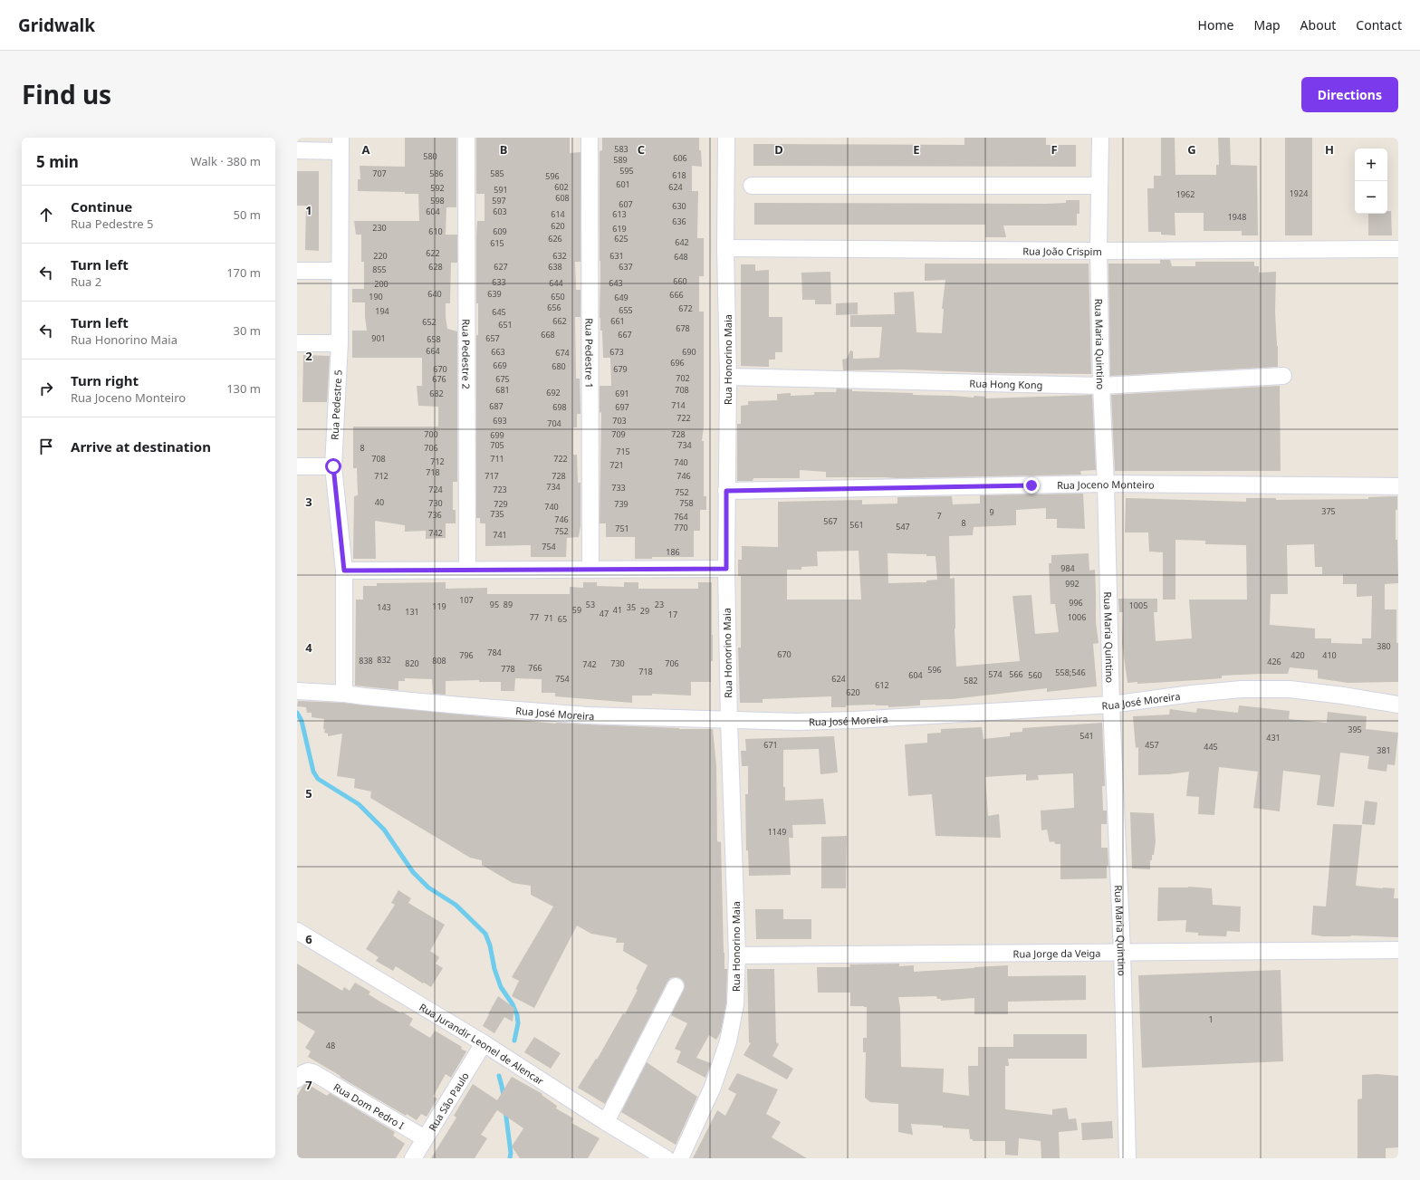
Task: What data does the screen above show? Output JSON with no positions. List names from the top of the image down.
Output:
{
  "streets": {
    "street": [
      "Rua João Crispim",
      "Rua Maria Quintino",
      "Rua Pedestre 1",
      "Rua Pedestre 2",
      "Rua Honorino Maia",
      "Rua Hong Kong",
      "Rua Pedestre 5",
      "Rua Joceno Monteiro",
      "Rua José Moreira",
      "Rua Jorge da Veiga",
      "Rua Jurandir Leonel de Alencar",
      "Rua São Paulo",
      "Rua Dom Pedro I"
    ]
  },
  "crossings": [
    ["Rua João Crispim", "Rua Maria Quintino"],
    ["Rua João Crispim", "Rua Honorino Maia"],
    ["Rua Maria Quintino", "Rua Hong Kong"],
    ["Rua Maria Quintino", "Rua Joceno Monteiro"],
    ["Rua Maria Quintino", "Rua José Moreira"],
    ["Rua Maria Quintino", "Rua Jorge da Veiga"],
    ["Rua Honorino Maia", "Rua Hong Kong"],
    ["Rua Honorino Maia", "Rua Joceno Monteiro"],
    ["Rua Honorino Maia", "Rua José Moreira"],
    ["Rua Honorino Maia", "Rua Jorge da Veiga"],
    ["Rua Pedestre 5", "Rua José Moreira"],
    ["Rua Jurandir Leonel de Alencar", "Rua São Paulo"],
    ["Rua São Paulo", "Rua Dom Pedro I"]
  ],
  "house_numbers": [
    "583",
    "580",
    "606",
    "589",
    "595",
    "707",
    "586",
    "585",
    "618",
    "596",
    "601",
    "602",
    "624",
    "592",
    "591",
    "1924",
    "1962",
    "608",
    "598",
    "597",
    "607",
    "630",
    "604",
    "603",
    "614",
    "613",
    "1948",
    "636",
    "620",
    "230",
    "619",
    "610",
    "609",
    "626",
    "625",
    "642",
    "615",
    "622",
    "220",
    "632",
    "631",
    "648",
    "628",
    "627",
    "638",
    "637",
    "855",
    "660",
    "633",
    "644",
    "643",
    "200",
    "640",
    "639",
    "666",
    "190",
    "650",
    "649",
    "656",
    "672",
    "655",
    "194",
    "645",
    "662",
    "661",
    "652",
    "651",
    "678",
    "668",
    "667",
    "901",
    "657",
    "658",
    "664",
    "663",
    "673",
    "690",
    "674",
    "696",
    "669",
    "680",
    "670",
    "679",
    "702",
    "676",
    "675",
    "681",
    "708",
    "692",
    "682",
    "691",
    "714",
    "687",
    "698",
    "697",
    "722",
    "693",
    "703",
    "704",
    "700",
    "709",
    "728",
    "699",
    "705",
    "734",
    "8",
    "706",
    "715",
    "708",
    "711",
    "722",
    "712",
    "740",
    "721",
    "718",
    "712",
    "717",
    "728",
    "746",
    "734",
    "733",
    "724",
    "723",
    "752",
    "40",
    "730",
    "758",
    "729",
    "739",
    "740",
    "375",
    "9",
    "735",
    "736",
    "7",
    "764",
    "746",
    "567",
    "8",
    "561",
    "547",
    "770",
    "751",
    "752",
    "742",
    "741",
    "754",
    "186",
    "984",
    "992",
    "107",
    "996",
    "95",
    "89",
    "53",
    "23",
    "1005",
    "119",
    "143",
    "35",
    "59",
    "41",
    "29",
    "131",
    "47",
    "17",
    "77",
    "1006",
    "71",
    "65",
    "380",
    "784",
    "670",
    "796",
    "420",
    "410",
    "832",
    "838",
    "808",
    "426",
    "820",
    "730",
    "706",
    "742",
    "766",
    "778",
    "596",
    "718",
    "558;546",
    "574",
    "566",
    "604",
    "560",
    "754",
    "624",
    "582",
    "612",
    "620",
    "395",
    "541",
    "431",
    "671",
    "457",
    "445",
    "381",
    "1149",
    "1",
    "48"
  ],
  "page": {
    "header": "Gridwalk",
    "nav": [
      "Home",
      "Map",
      "About",
      "Contact"
    ],
    "title": "Find us",
    "buttons": "Directions",
    "heading": ["5 min", "Walk · 380 m"],
    "map_buttons": ["+", "−"],
    "list": [
      ["Continue", "Rua Pedestre 5", "50 m"],
      ["Turn left", "Rua 2", "170 m"],
      ["Turn left", "Rua Honorino Maia", "30 m"],
      ["Turn right", "Rua Joceno Monteiro", "130 m"],
      "Arrive at destination"
    ]
  },
  "grid": {
    "columns": [
      "A",
      "B",
      "C",
      "D",
      "E",
      "F",
      "G",
      "H"
    ],
    "rows": [
      "1",
      "2",
      "3",
      "4",
      "5",
      "6",
      "7"
    ]
  }
}
